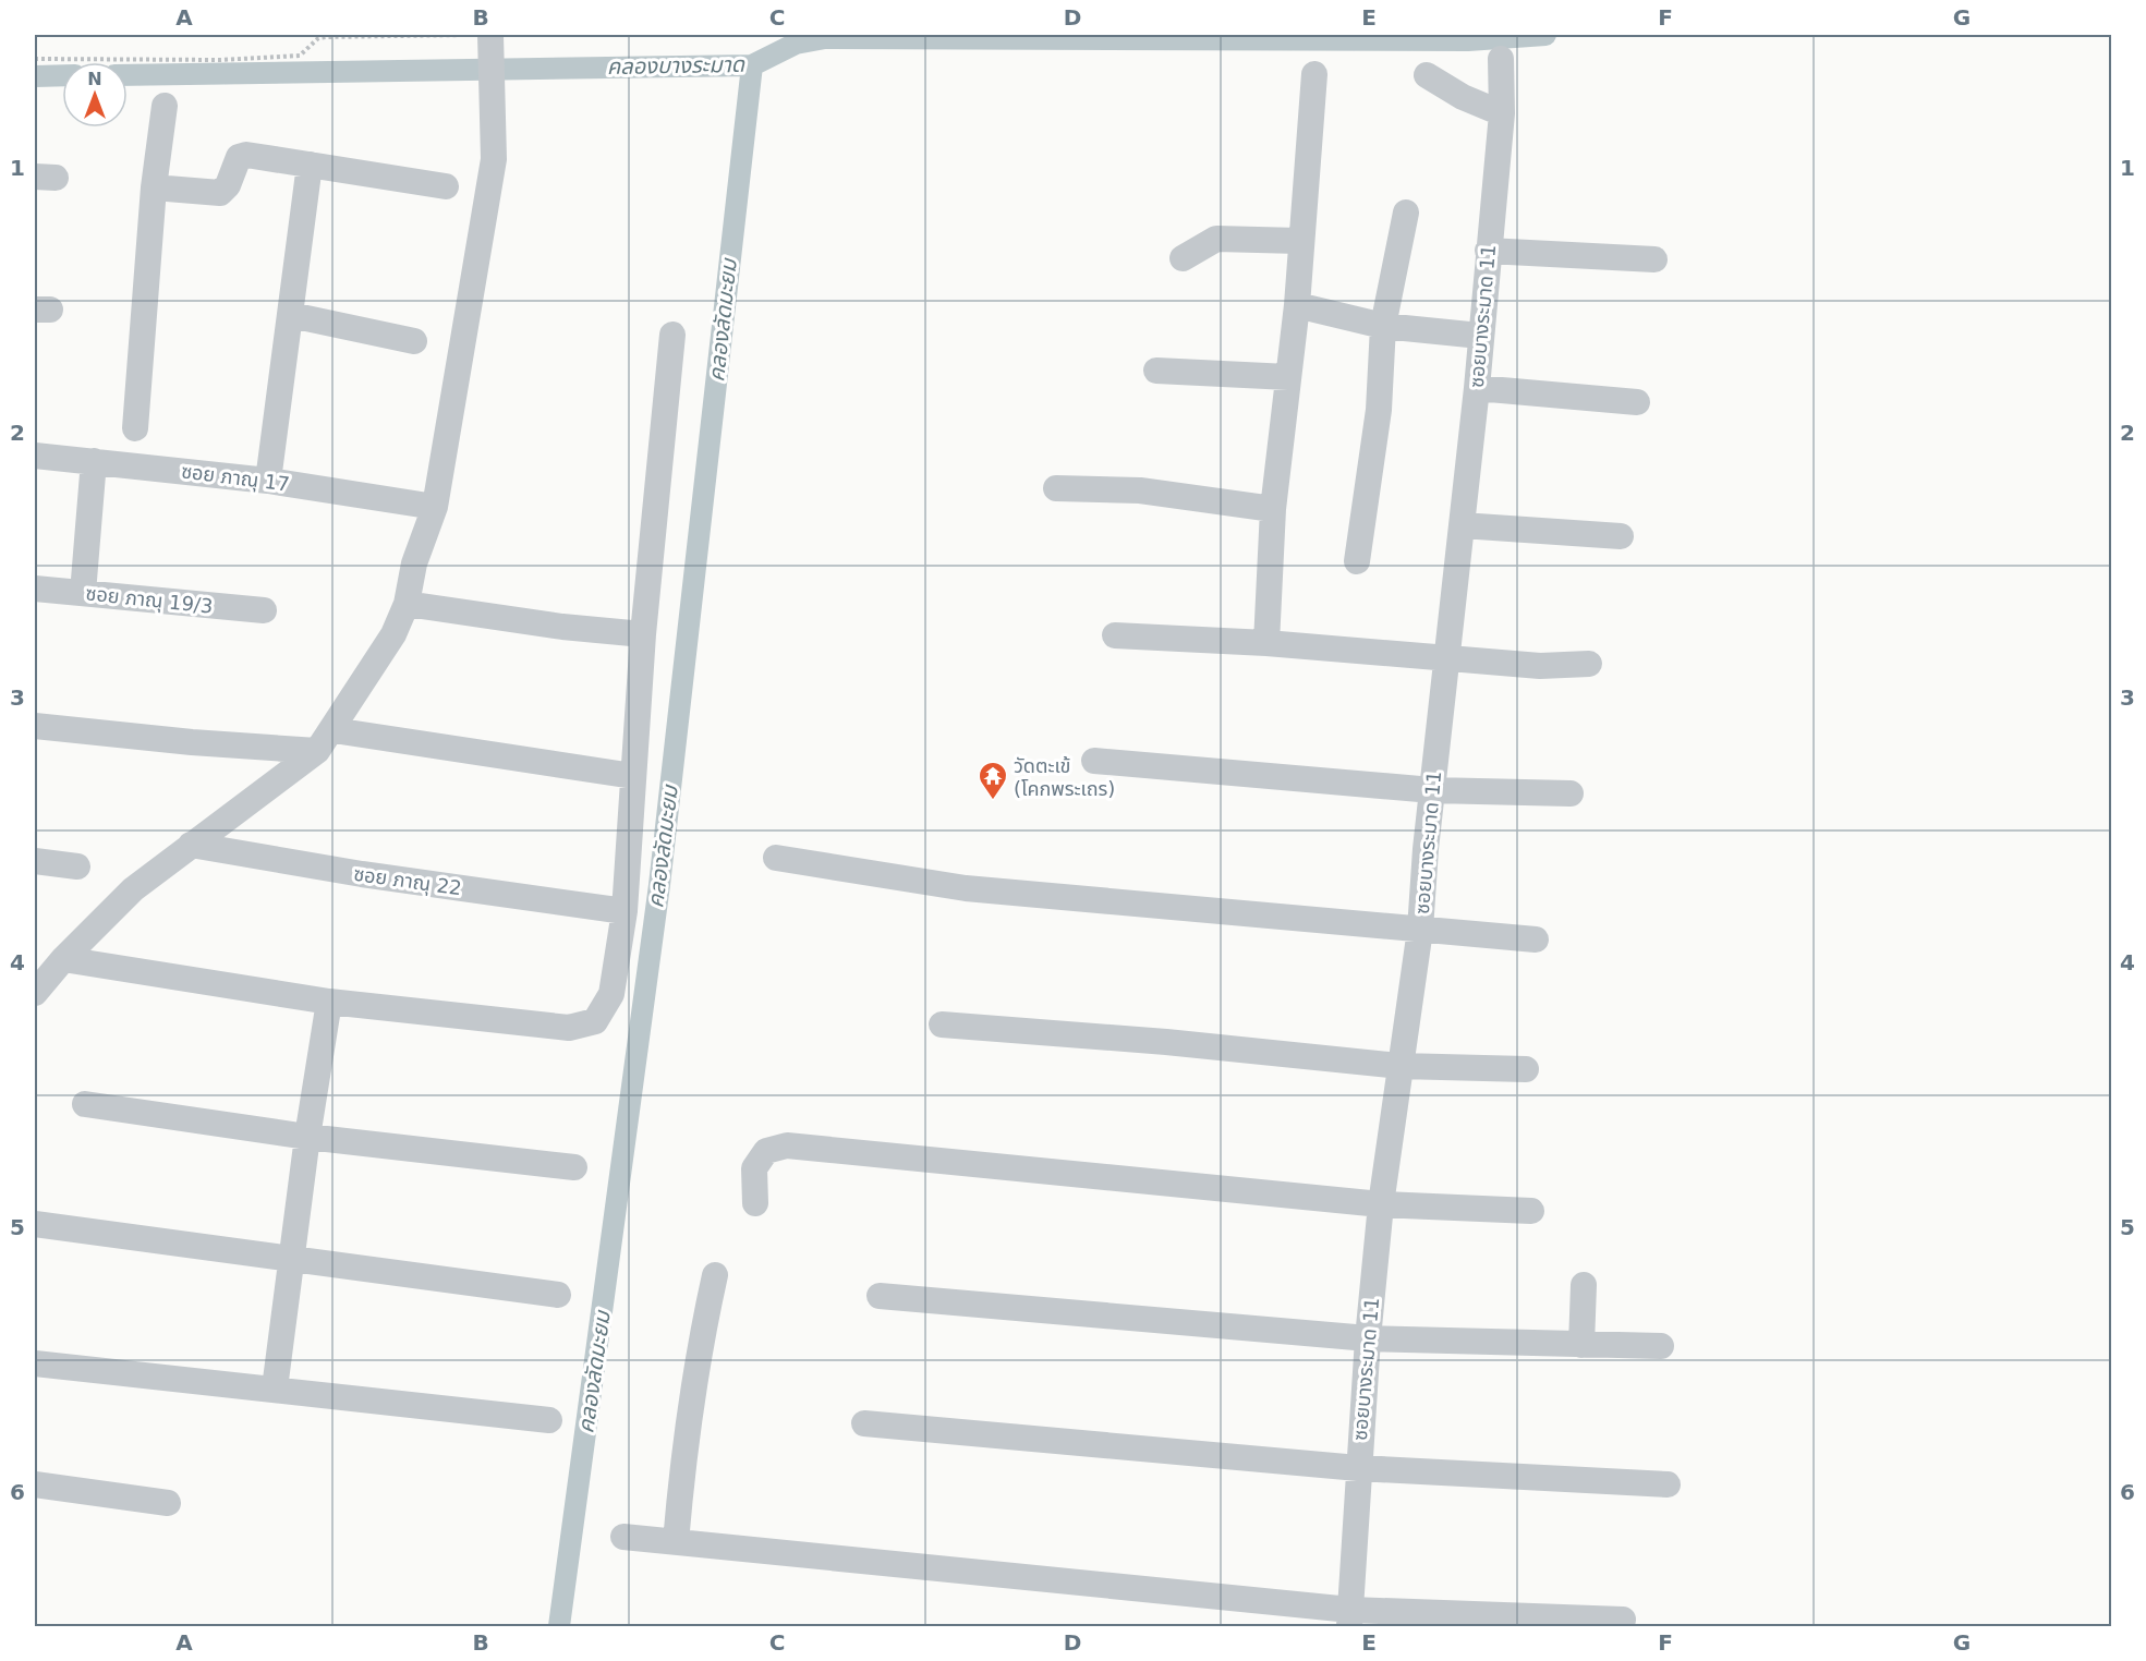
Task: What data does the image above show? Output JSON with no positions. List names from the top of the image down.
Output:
{
  "streets": {
    "street": [
      "ซอยบางระมาด 11",
      "ซอย ภาณุ 17",
      "ซอย ภาณุ 19/3",
      "ซอย ภาณุ 22"
    ]
  },
  "water": ["คลองบางระมาด", "คลองลัดมะยม"],
  "places": {
    "temple": ["วัดตะเข้ (โคกพระเถร)"]
  },
  "north": "top",
  "grid": {
    "columns": [
      "A",
      "B",
      "C",
      "D",
      "E",
      "F",
      "G"
    ],
    "rows": [
      "1",
      "2",
      "3",
      "4",
      "5",
      "6"
    ]
  }
}
